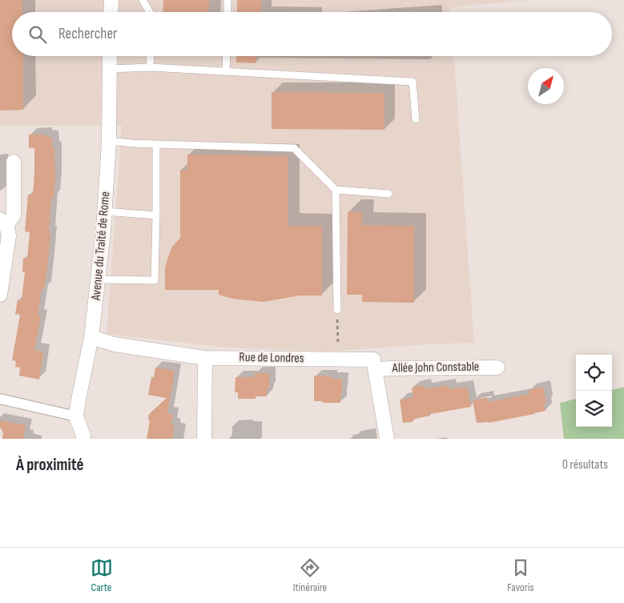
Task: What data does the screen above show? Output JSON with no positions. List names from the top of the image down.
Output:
{
  "streets": {
    "street": ["Avenue du Traité de Rome", "Rue de Londres", "Allée John Constable"]
  },
  "crossings": [
    ["Avenue du Traité de Rome", "Rue de Londres"],
    ["Rue de Londres", "Allée John Constable"]
  ],
  "north": "top right",
  "page": {
    "search": "Rechercher",
    "heading": ["À proximité", "0 résultats"],
    "nav": ["Carte", "Itinéraire", "Favoris"]
  }
}
